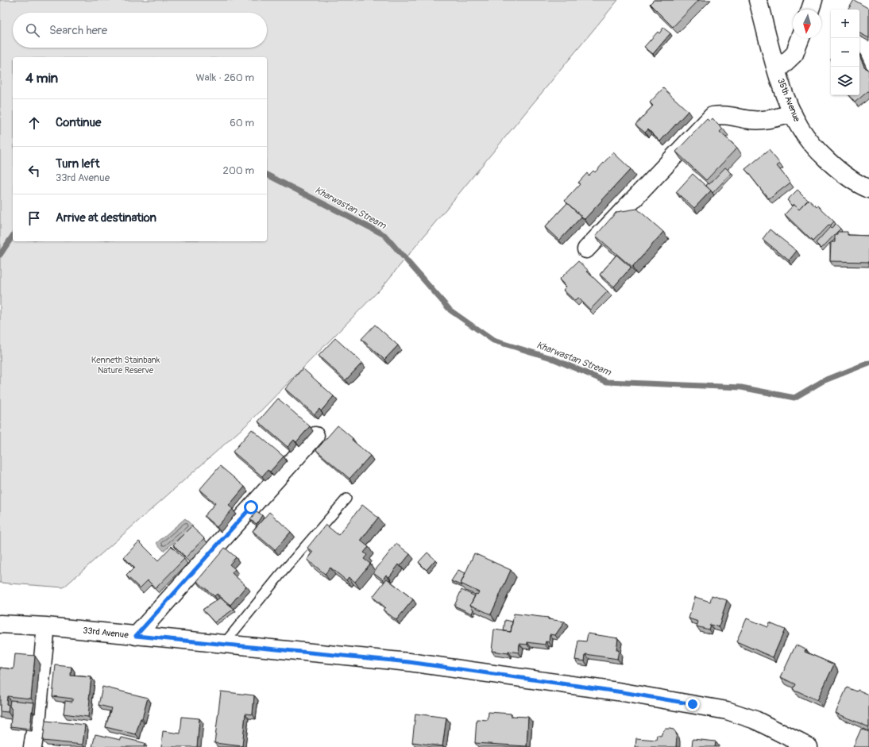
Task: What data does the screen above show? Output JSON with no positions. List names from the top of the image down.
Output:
{
  "streets": {
    "street": ["35th Avenue", "33rd Avenue"]
  },
  "water": ["Kharwastan Stream"],
  "parks": ["Kenneth Stainbank Nature Reserve"],
  "north": "bottom",
  "page": {
    "map_buttons": ["+", "−"],
    "search": "Search here",
    "heading": ["4 min", "Walk · 260 m"],
    "list": [
      ["Continue", "60 m"],
      ["Turn left", "33rd Avenue", "200 m"],
      "Arrive at destination"
    ]
  }
}
